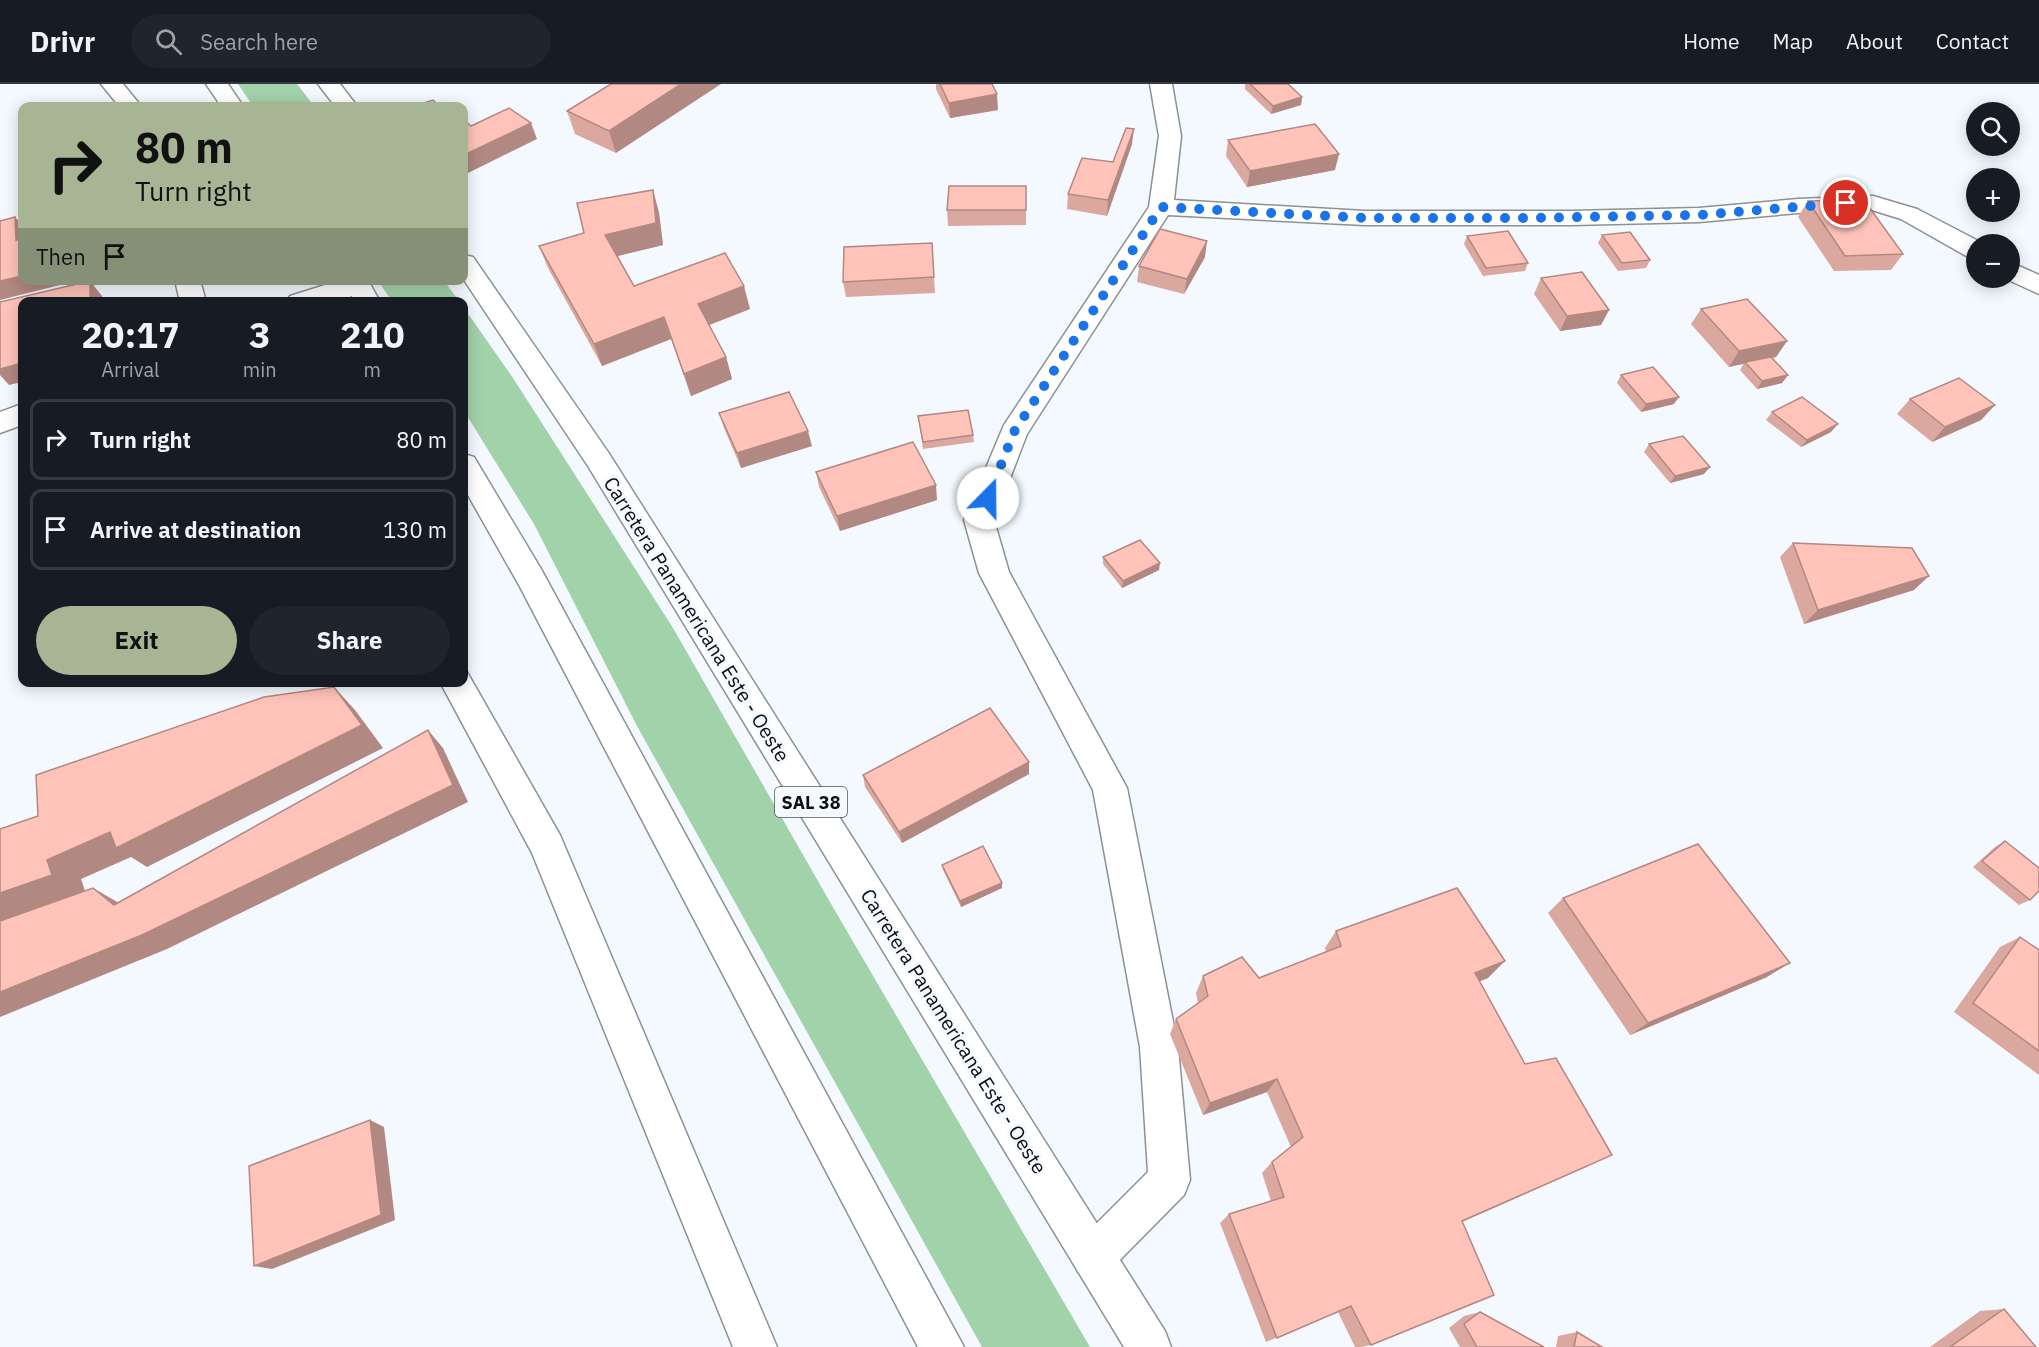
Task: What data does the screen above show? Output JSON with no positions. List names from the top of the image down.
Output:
{
  "streets": {
    "main road": ["Carretera Panamericana Este - Oeste", "SAL 38"]
  },
  "page": {
    "header": "Drivr",
    "search": "Search here",
    "nav": [
      "Home",
      "Map",
      "About",
      "Contact"
    ],
    "map_buttons": ["+", "−"],
    "turn": ["80 m", "Turn right"],
    "then": "Then",
    "eta": [
      "20:17",
      "Arrival",
      "3",
      "min",
      "210",
      "m"
    ],
    "list": [
      {
        "name": "Turn right",
        "value": "80 m"
      },
      {
        "name": "Arrive at destination",
        "value": "130 m"
      }
    ],
    "buttons": ["Exit", "Share"]
  }
}
